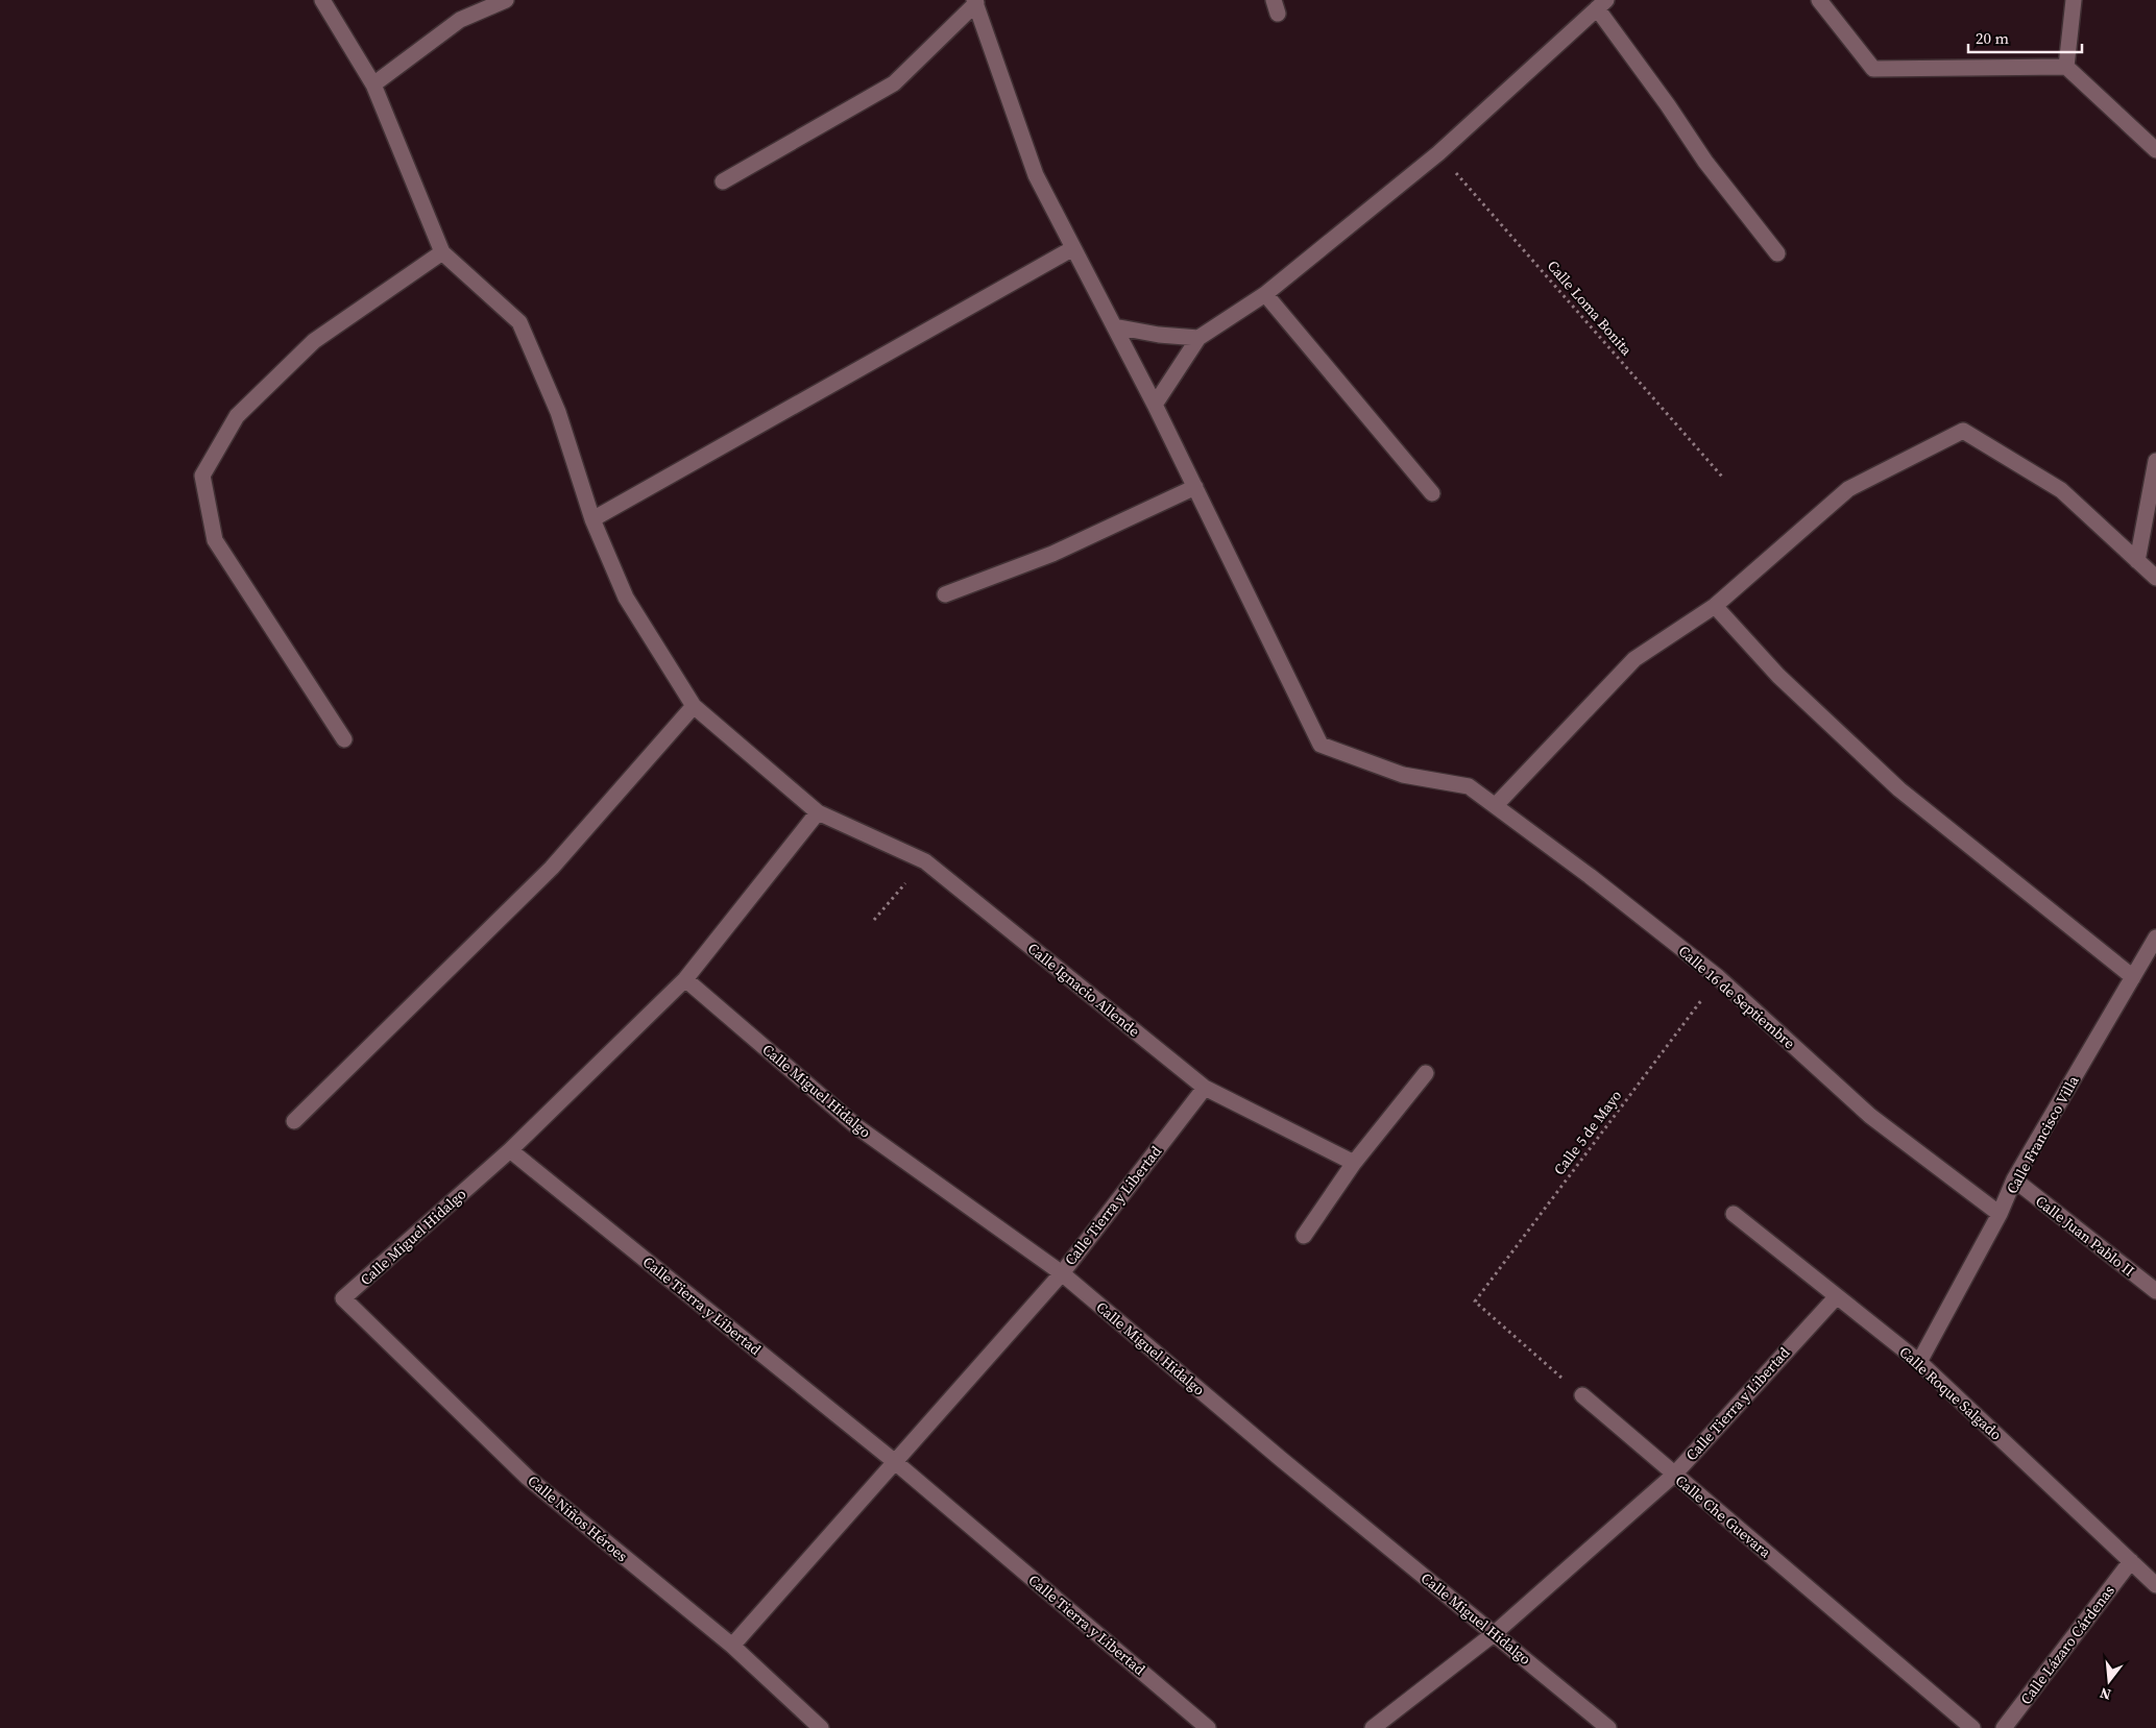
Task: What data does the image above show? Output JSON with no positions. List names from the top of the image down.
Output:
{
  "streets": {
    "street": [
      "Calle Ignacio Allende",
      "Calle 16 de Septiembre",
      "Calle Miguel Hidalgo",
      "Calle Francisco Villa",
      "Calle Tierra y Libertad",
      "Calle Juan Pablo II",
      "Calle Roque Salgado",
      "Calle Che Guevara",
      "Calle Niños Héroes",
      "Calle Lázaro Cárdenas"
    ],
    "path": ["Calle Loma Bonita", "Calle 5 de Mayo"]
  },
  "crossings": [
    ["Calle Ignacio Allende", "Calle Miguel Hidalgo"],
    ["Calle Ignacio Allende", "Calle Tierra y Libertad"],
    ["Calle 16 de Septiembre", "Calle 5 de Mayo"],
    ["Calle 16 de Septiembre", "Calle Francisco Villa"],
    ["Calle Miguel Hidalgo", "Calle Tierra y Libertad"],
    ["Calle Miguel Hidalgo", "Calle Niños Héroes"],
    ["Calle 5 de Mayo", "Calle Che Guevara"],
    ["Calle Francisco Villa", "Calle Juan Pablo II"],
    ["Calle Francisco Villa", "Calle Roque Salgado"],
    ["Calle Tierra y Libertad", "Calle Roque Salgado"],
    ["Calle Tierra y Libertad", "Calle Che Guevara"],
    ["Calle Tierra y Libertad", "Calle Niños Héroes"],
    ["Calle Roque Salgado", "Calle Lázaro Cárdenas"]
  ],
  "scale_bar": "20 m",
  "north": "bottom"
}
